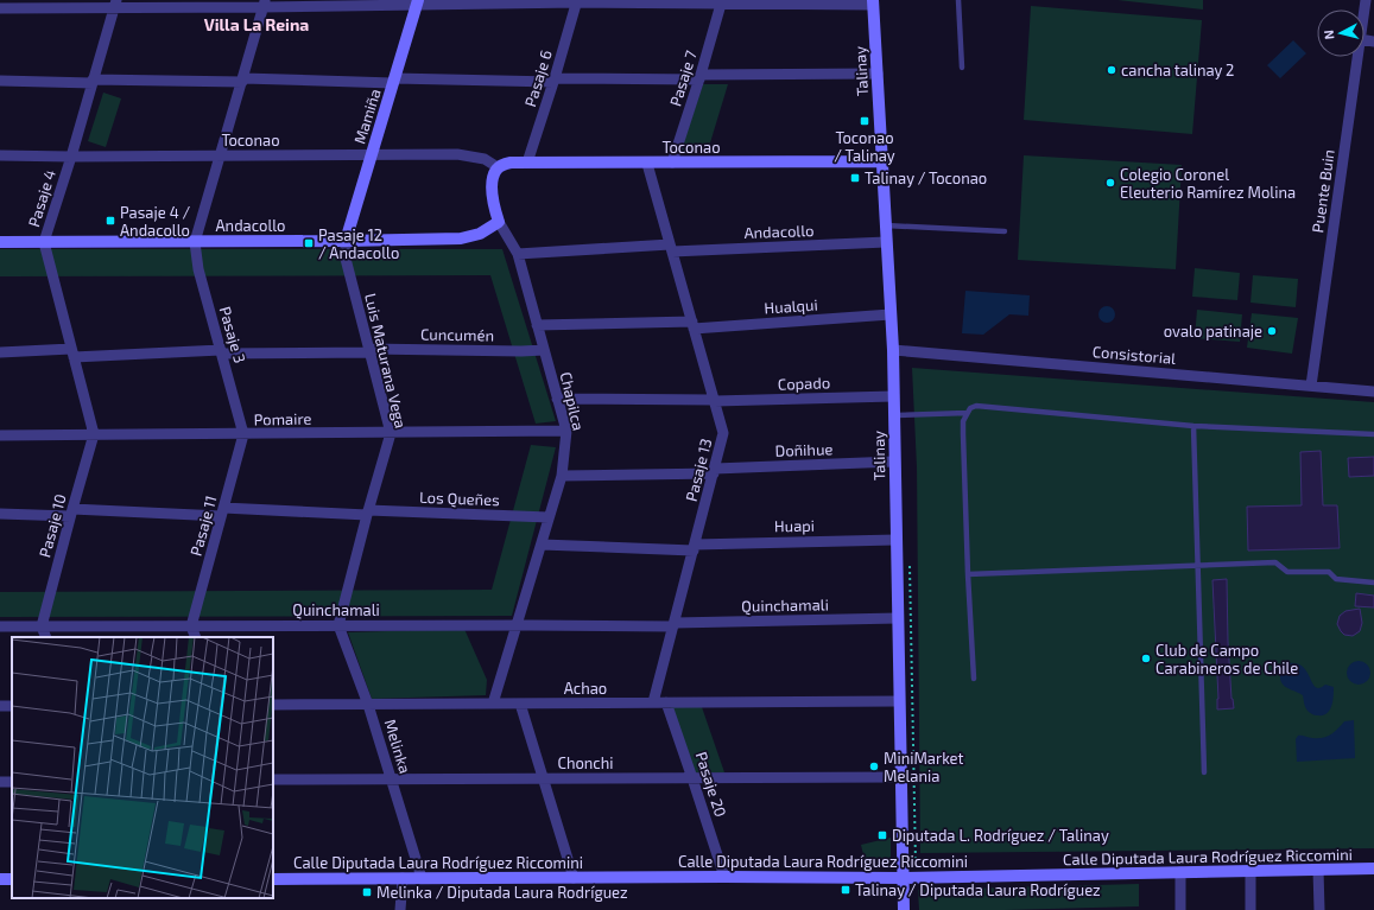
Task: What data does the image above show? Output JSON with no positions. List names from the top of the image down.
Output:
{
  "streets": {
    "street": [
      "Talinay",
      "Pasaje 6",
      "Pasaje 7",
      "Mamiña",
      "Toconao",
      "Puente Buin",
      "Pasaje 4",
      "Andacollo",
      "Hualqui",
      "Pasaje 3",
      "Cuncumén",
      "Consistorial",
      "Luis Maturana Vega",
      "Copado",
      "Chapilca",
      "Pomaire",
      "Doñihue",
      "Pasaje 13",
      "Los Queñes",
      "Pasaje 10",
      "Pasaje 11",
      "Huapi",
      "Quinchamali",
      "Achao",
      "Melinka",
      "Chonchi",
      "Pasaje 20",
      "Calle Diputada Laura Rodríguez Riccomini"
    ]
  },
  "crossings": [
    ["Talinay", "Toconao"],
    ["Talinay", "Andacollo"],
    ["Talinay", "Hualqui"],
    ["Talinay", "Consistorial"],
    ["Talinay", "Copado"],
    ["Talinay", "Doñihue"],
    ["Talinay", "Huapi"],
    ["Talinay", "Quinchamali"],
    ["Talinay", "Achao"],
    ["Talinay", "Chonchi"],
    ["Talinay", "Calle Diputada Laura Rodríguez Riccomini"],
    ["Pasaje 6", "Toconao"],
    ["Pasaje 7", "Toconao"],
    ["Mamiña", "Toconao"],
    ["Mamiña", "Andacollo"],
    ["Mamiña", "Luis Maturana Vega"],
    ["Toconao", "Pasaje 4"],
    ["Toconao", "Chapilca"],
    ["Toconao", "Pasaje 13"],
    ["Puente Buin", "Consistorial"],
    ["Pasaje 4", "Andacollo"],
    ["Pasaje 4", "Cuncumén"],
    ["Pasaje 4", "Pomaire"],
    ["Pasaje 4", "Pasaje 10"],
    ["Andacollo", "Pasaje 3"],
    ["Andacollo", "Luis Maturana Vega"],
    ["Andacollo", "Chapilca"],
    ["Andacollo", "Pasaje 13"],
    ["Hualqui", "Chapilca"],
    ["Hualqui", "Pasaje 13"],
    ["Pasaje 3", "Cuncumén"],
    ["Pasaje 3", "Pomaire"],
    ["Pasaje 3", "Pasaje 11"],
    ["Cuncumén", "Luis Maturana Vega"],
    ["Cuncumén", "Chapilca"],
    ["Luis Maturana Vega", "Pomaire"],
    ["Luis Maturana Vega", "Los Queñes"],
    ["Luis Maturana Vega", "Quinchamali"],
    ["Luis Maturana Vega", "Melinka"],
    ["Copado", "Chapilca"],
    ["Copado", "Pasaje 13"],
    ["Chapilca", "Pomaire"],
    ["Chapilca", "Doñihue"],
    ["Chapilca", "Los Queñes"],
    ["Chapilca", "Huapi"],
    ["Chapilca", "Quinchamali"],
    ["Chapilca", "Achao"],
    ["Pomaire", "Pasaje 10"],
    ["Pomaire", "Pasaje 11"],
    ["Doñihue", "Pasaje 13"],
    ["Pasaje 13", "Huapi"],
    ["Pasaje 13", "Quinchamali"],
    ["Pasaje 13", "Achao"],
    ["Los Queñes", "Pasaje 10"],
    ["Los Queñes", "Pasaje 11"],
    ["Pasaje 10", "Quinchamali"],
    ["Pasaje 11", "Quinchamali"],
    ["Quinchamali", "Melinka"],
    ["Achao", "Melinka"],
    ["Achao", "Pasaje 20"],
    ["Melinka", "Chonchi"],
    ["Melinka", "Calle Diputada Laura Rodríguez Riccomini"],
    ["Chonchi", "Pasaje 20"],
    ["Pasaje 20", "Calle Diputada Laura Rodríguez Riccomini"]
  ],
  "districts": ["Villa La Reina"],
  "places": {
    "other": [
      "cancha talinay 2",
      "Colegio Coronel Eleuterio Ramírez Molina",
      "ovalo patinaje",
      "Club de Campo Carabineros de Chile",
      "MiniMarket Melania"
    ],
    "transit": [
      "Toconao / Talinay",
      "Talinay / Toconao",
      "Pasaje 4 / Andacollo",
      "Pasaje 12 / Andacollo",
      "Diputada L. Rodríguez / Talinay",
      "Talinay / Diputada Laura Rodríguez",
      "Melinka / Diputada Laura Rodríguez"
    ]
  },
  "north": "left"
}
